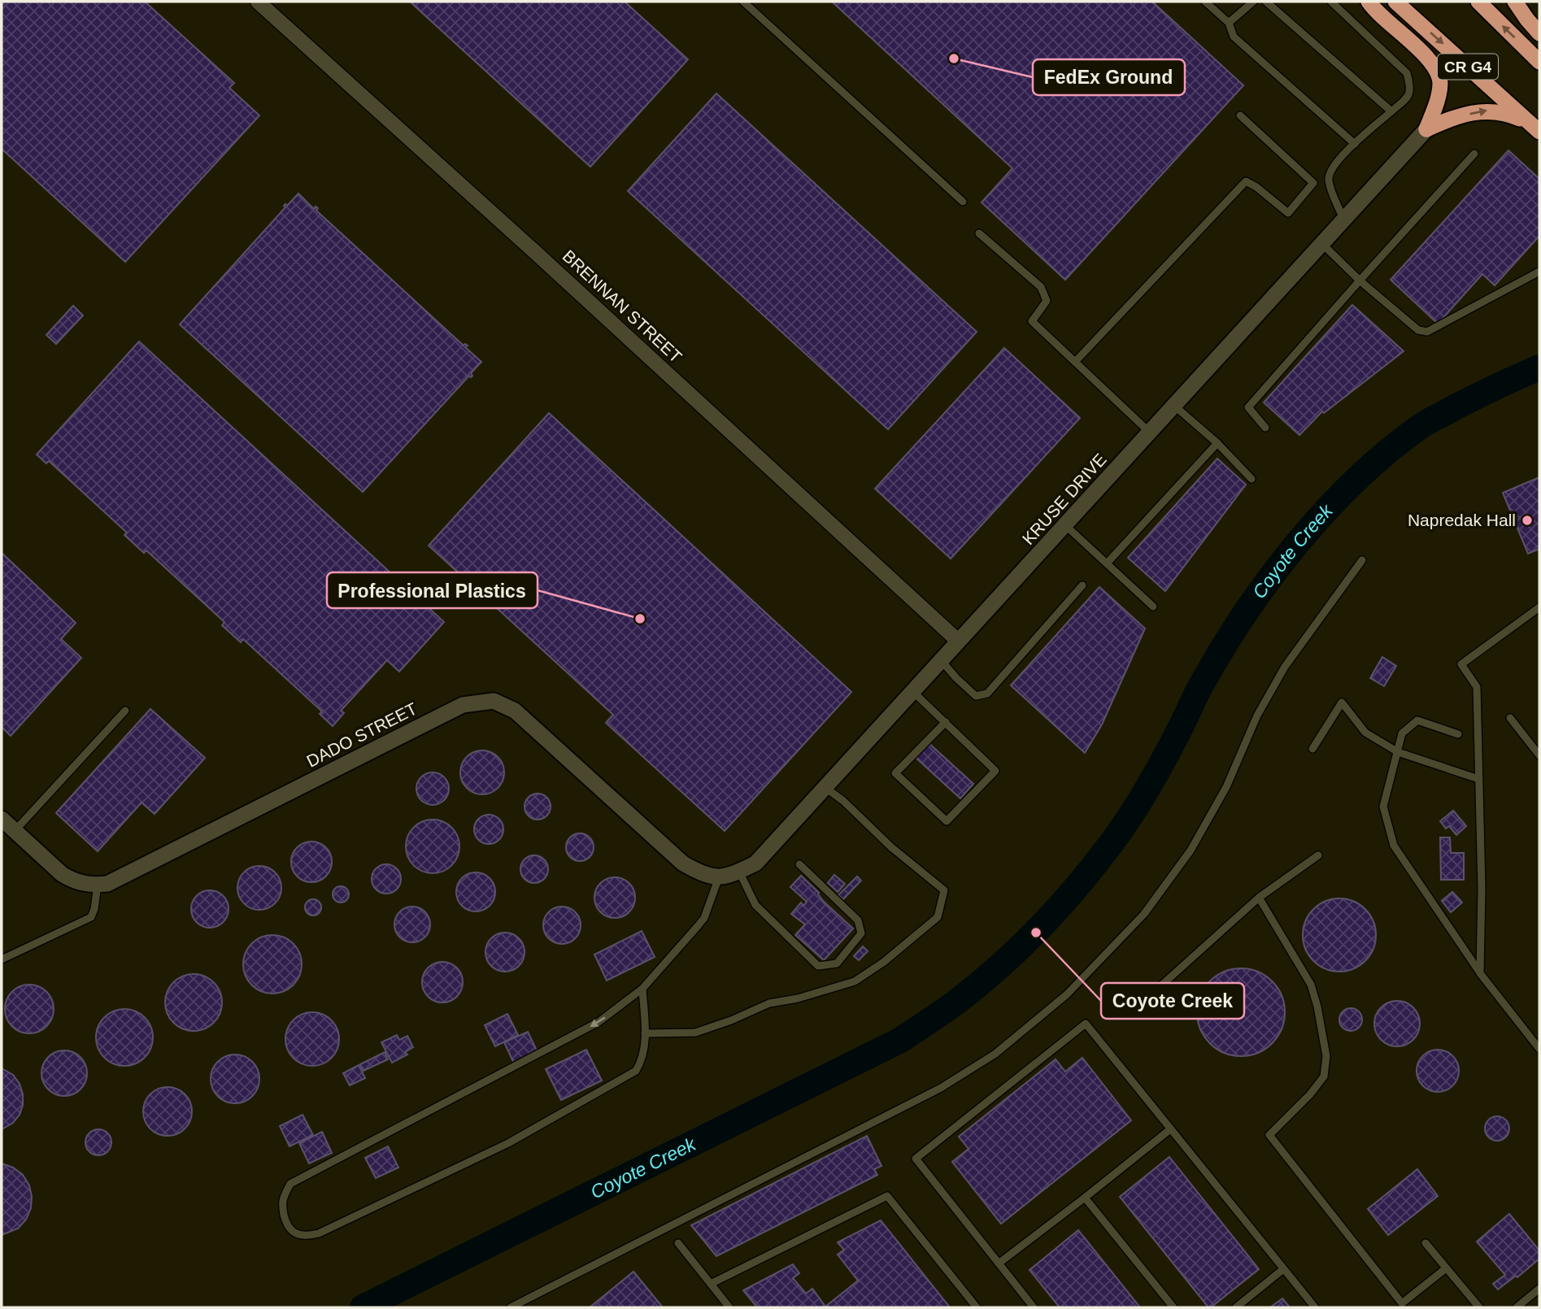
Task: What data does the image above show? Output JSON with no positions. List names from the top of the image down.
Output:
{
  "streets": {
    "highway": ["CR G4"],
    "street": ["BRENNAN STREET", "KRUSE DRIVE", "DADO STREET"]
  },
  "crossings": [
    ["BRENNAN STREET", "KRUSE DRIVE"],
    ["KRUSE DRIVE", "DADO STREET"]
  ],
  "water": ["Coyote Creek"],
  "places": [
    "FedEx Ground",
    "Napredak Hall",
    "Professional Plastics",
    "Coyote Creek"
  ]
}
